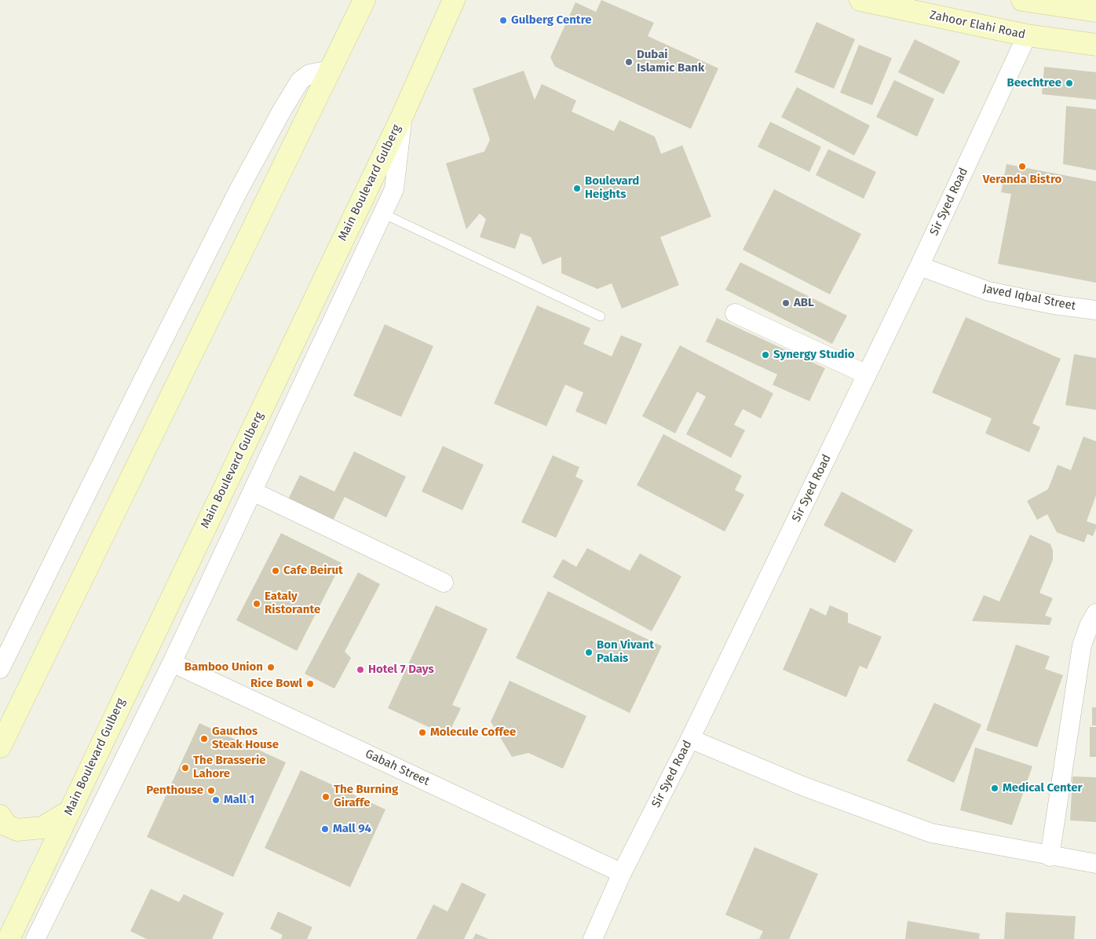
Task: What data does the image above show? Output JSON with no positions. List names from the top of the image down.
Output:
{
  "streets": {
    "main road": ["Zahoor Elahi Road", "Main Boulevard Gulberg"],
    "street": ["Sir Syed Road", "Javed Iqbal Street", "Gabah Street"]
  },
  "crossings": [
    ["Zahoor Elahi Road", "Sir Syed Road"],
    ["Sir Syed Road", "Javed Iqbal Street"],
    ["Sir Syed Road", "Gabah Street"]
  ],
  "places": [
    "Gulberg Centre",
    "Dubai Islamic Bank",
    "Beechtree",
    "Veranda Bistro",
    "Boulevard Heights",
    "ABL",
    "Synergy Studio",
    "Cafe Beirut",
    "Eataly Ristorante",
    "Bon Vivant Palais",
    "Bamboo Union",
    "Hotel 7 Days",
    "Rice Bowl",
    "Molecule Coffee",
    "Gauchos Steak House",
    "The Brasserie Lahore",
    "Medical Center",
    "Penthouse",
    "The Burning Giraffe",
    "Mall 1",
    "Mall 94"
  ]
}
